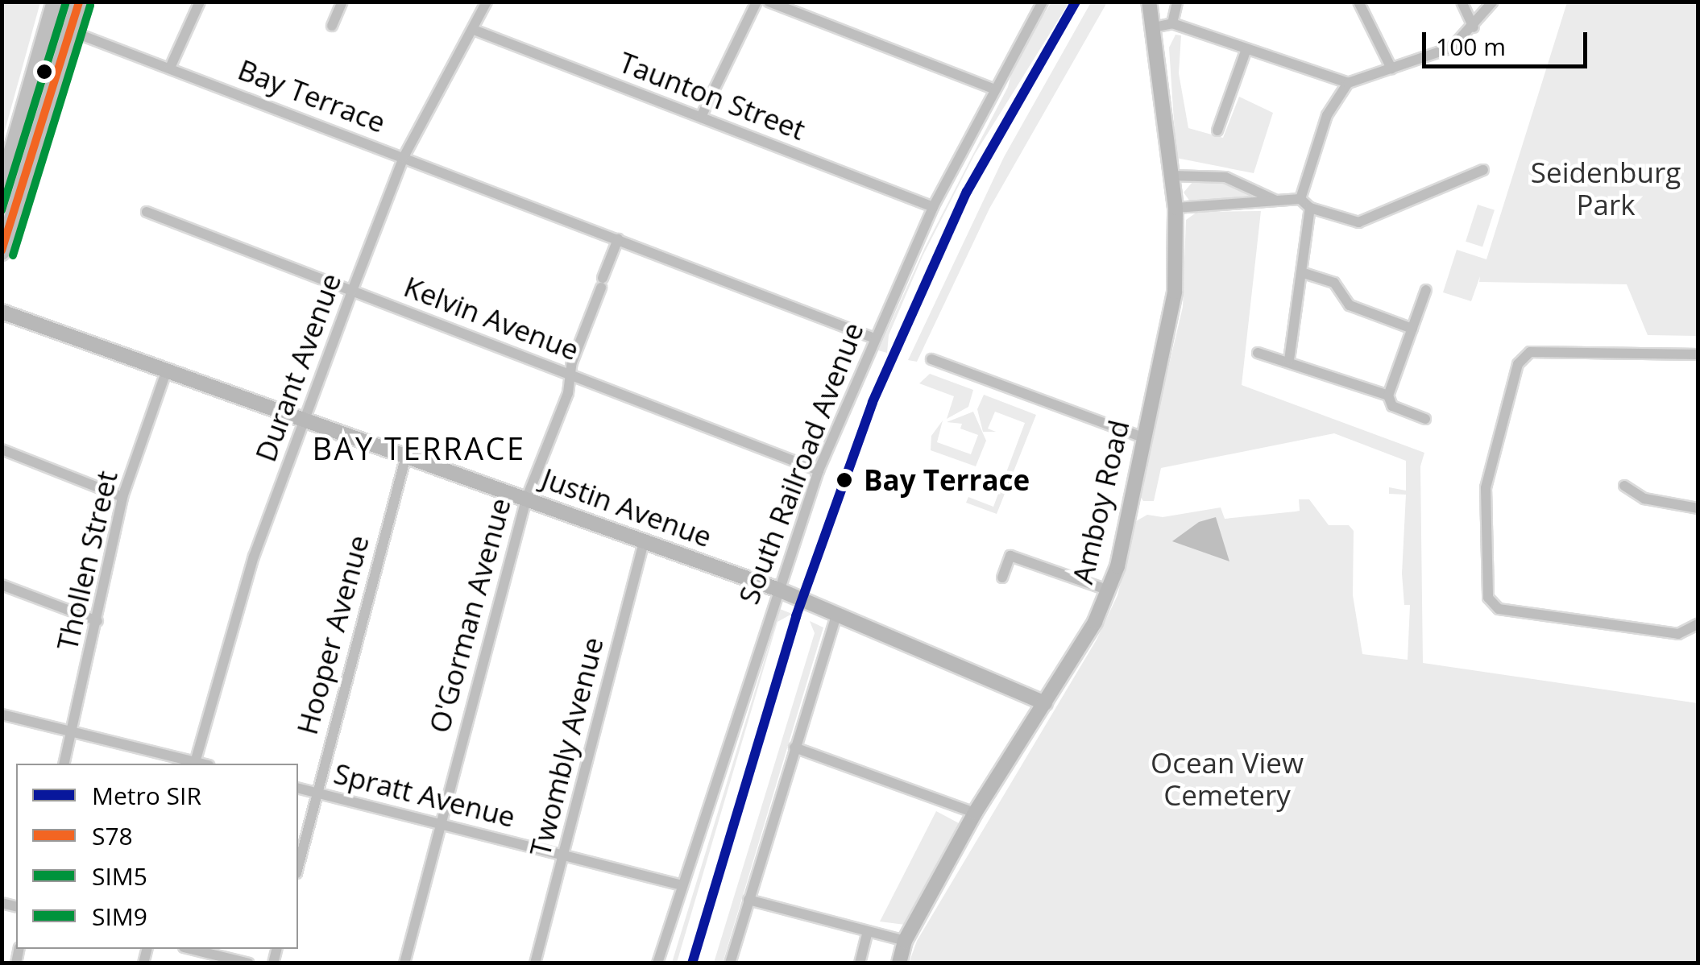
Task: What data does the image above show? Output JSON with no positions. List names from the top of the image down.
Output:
{
  "streets": {
    "street": [
      "Bay Terrace",
      "Taunton Street",
      "Kelvin Avenue",
      "Durant Avenue",
      "South Railroad Avenue",
      "Amboy Road",
      "Justin Avenue",
      "Thollen Street",
      "O'Gorman Avenue",
      "Hooper Avenue",
      "Twombly Avenue",
      "Spratt Avenue"
    ]
  },
  "crossings": [
    ["Bay Terrace", "Durant Avenue"],
    ["Bay Terrace", "South Railroad Avenue"],
    ["Bay Terrace", "O'Gorman Avenue"],
    ["Taunton Street", "Durant Avenue"],
    ["Taunton Street", "South Railroad Avenue"],
    ["Kelvin Avenue", "Durant Avenue"],
    ["Kelvin Avenue", "South Railroad Avenue"],
    ["Kelvin Avenue", "O'Gorman Avenue"],
    ["Durant Avenue", "Justin Avenue"],
    ["South Railroad Avenue", "Justin Avenue"],
    ["South Railroad Avenue", "Spratt Avenue"],
    ["Amboy Road", "Justin Avenue"],
    ["Justin Avenue", "Thollen Street"],
    ["Justin Avenue", "O'Gorman Avenue"],
    ["Justin Avenue", "Hooper Avenue"],
    ["Justin Avenue", "Twombly Avenue"],
    ["O'Gorman Avenue", "Spratt Avenue"],
    ["Hooper Avenue", "Spratt Avenue"],
    ["Twombly Avenue", "Spratt Avenue"]
  ],
  "districts": ["BAY TERRACE"],
  "parks": ["Seidenburg Park", "Ocean View Cemetery"],
  "places": ["Bay Terrace"],
  "lines": [
    "metro line SIR",
    "transit line S78",
    "transit line SIM9",
    "transit line SIM5"
  ],
  "legend": [
    "Metro SIR",
    "S78",
    "SIM5",
    "SIM9"
  ],
  "scale_bar": "100 m"
}
